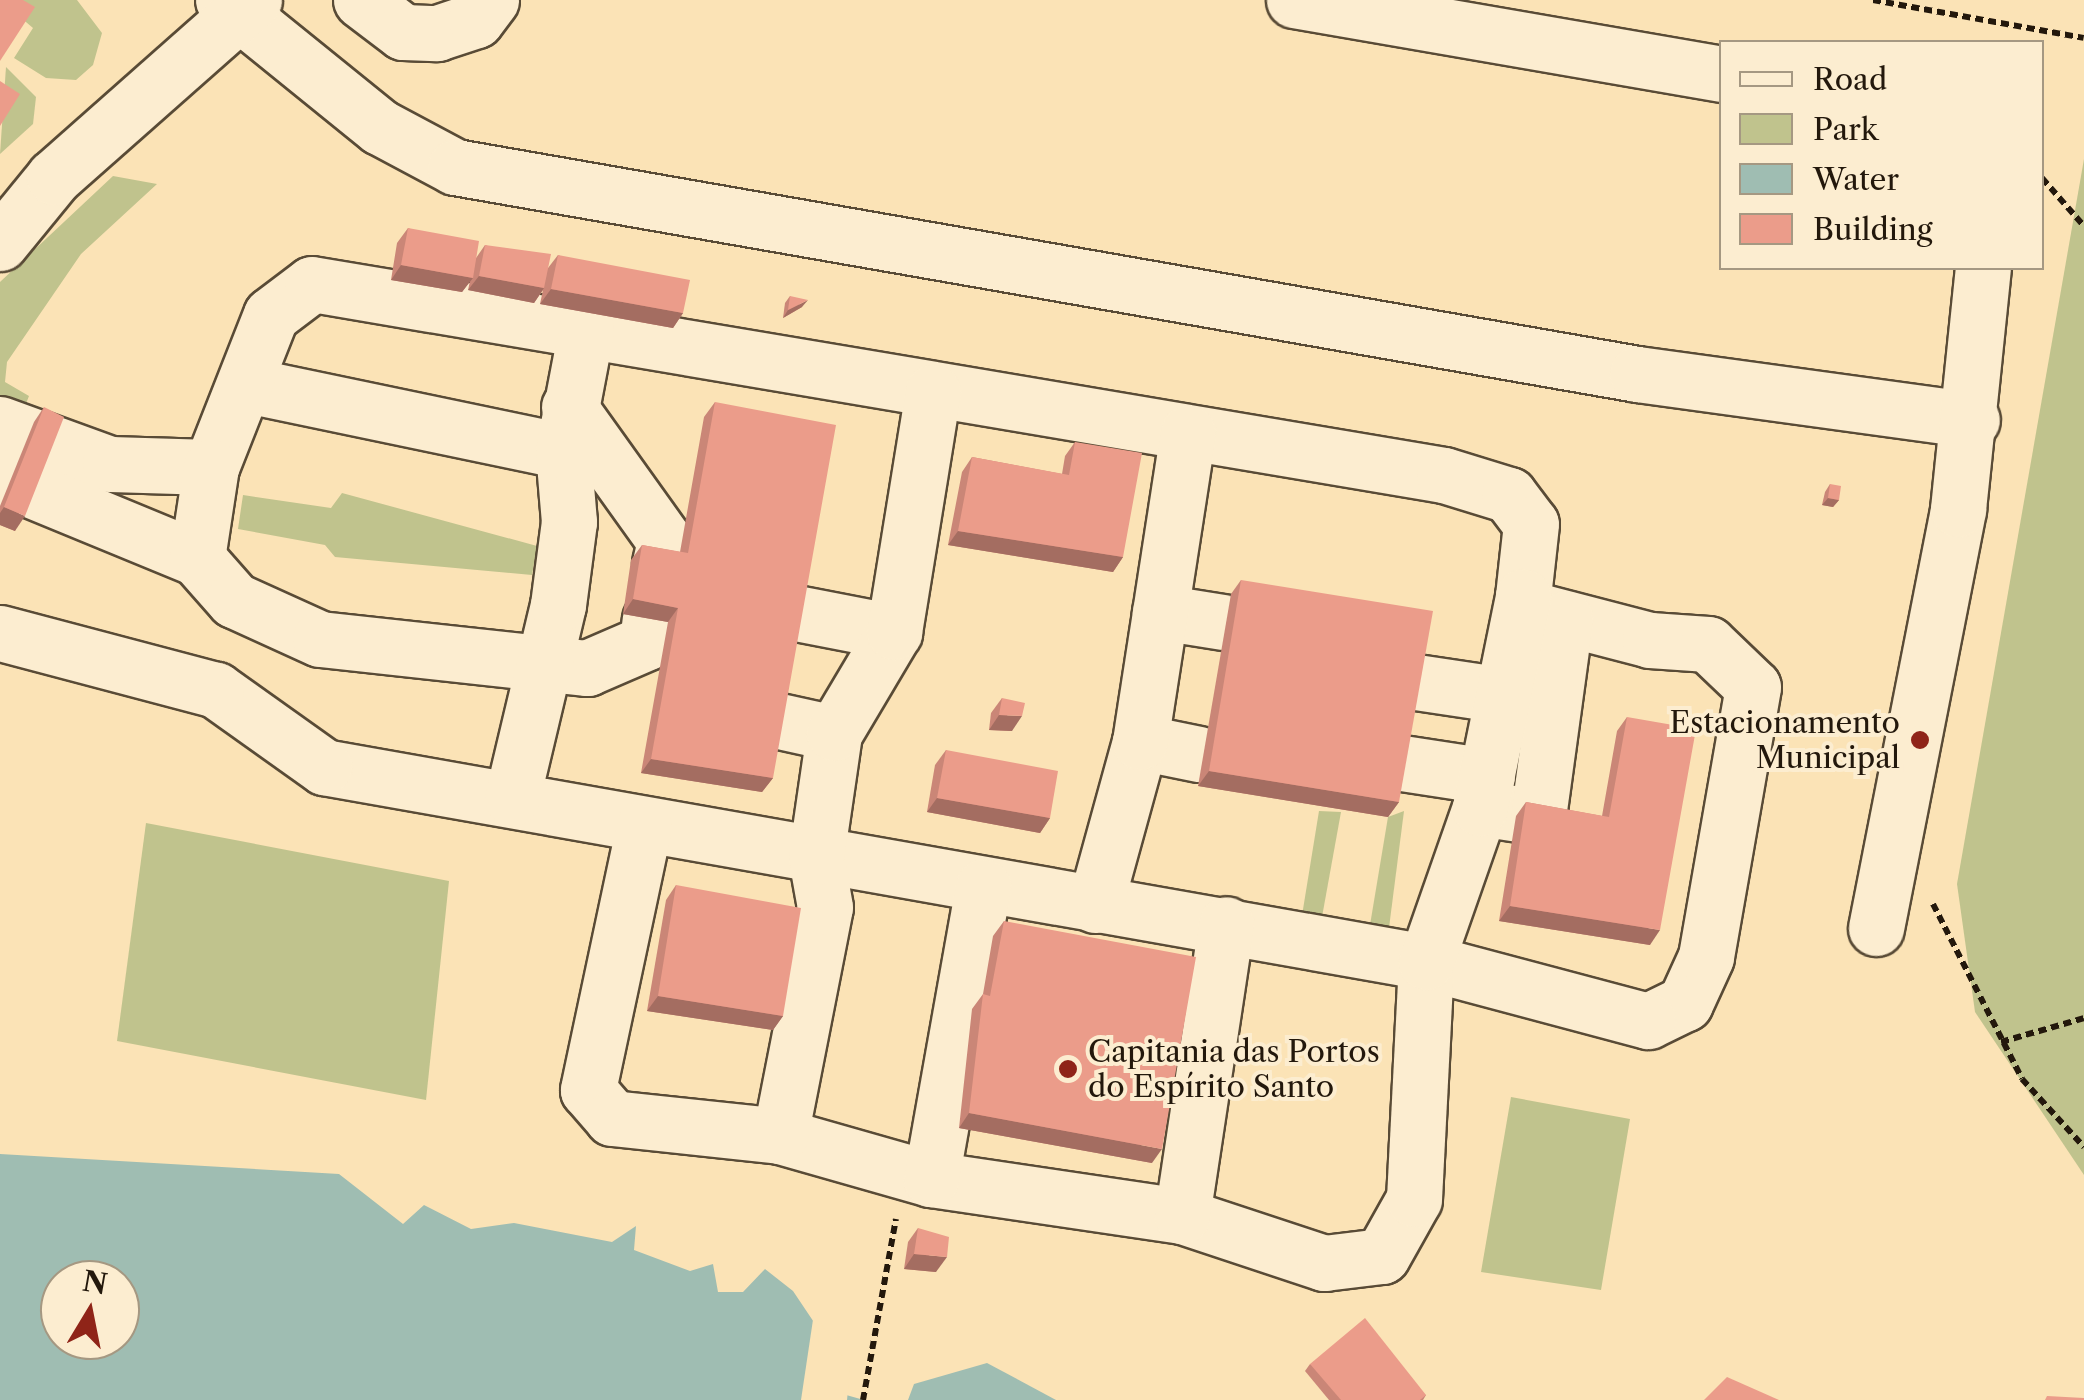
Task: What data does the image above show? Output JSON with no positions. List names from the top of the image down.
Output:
{
  "places": ["Estacionamento Municipal", "Capitania das Portos do Espírito Santo"],
  "legend": [
    "Road",
    "Park",
    "Water",
    "Building"
  ],
  "north": "top"
}
